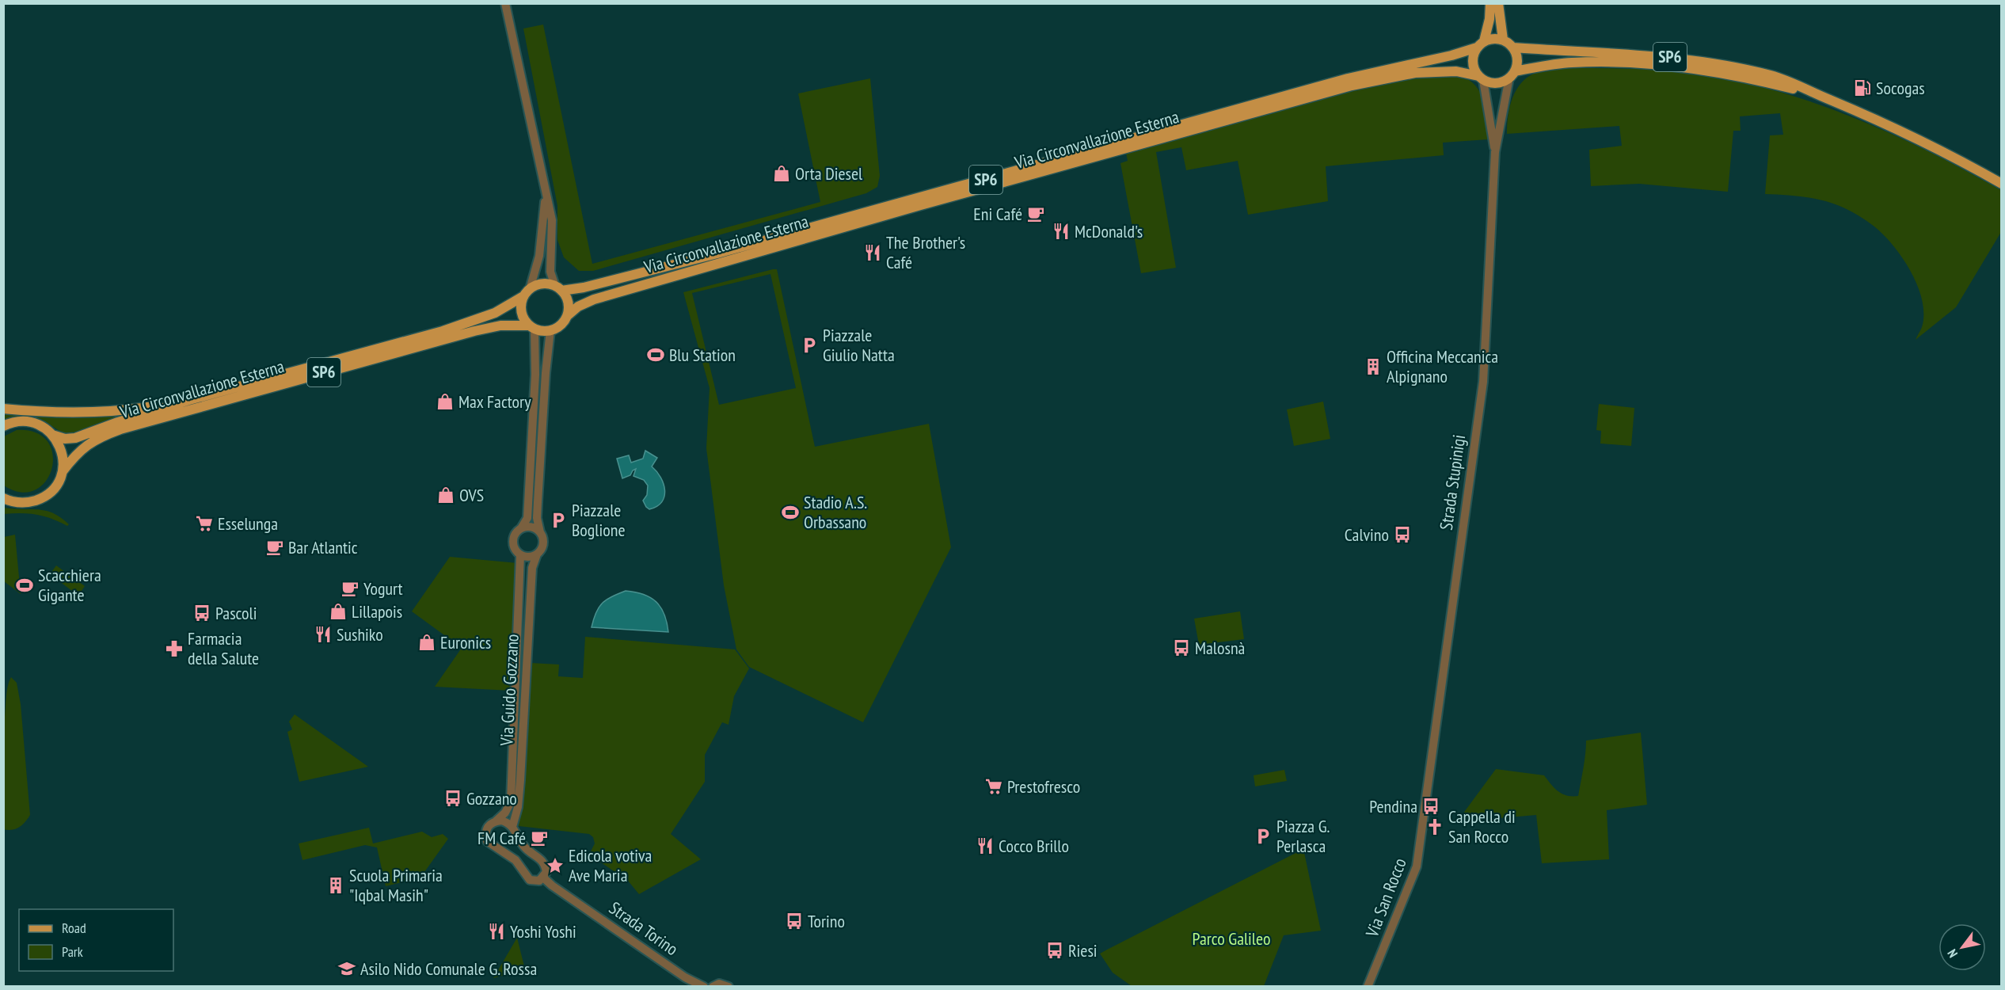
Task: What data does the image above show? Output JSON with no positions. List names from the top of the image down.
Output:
{
  "streets": {
    "main road": ["SP6", "Via Circonvallazione Esterna"],
    "street": [
      "Strada Stupinigi",
      "Via Guido Gozzano",
      "Via San Rocco",
      "Strada Torino"
    ]
  },
  "crossings": [
    ["SP6", "Via Circonvallazione Esterna"],
    ["Via Circonvallazione Esterna", "Strada Stupinigi"],
    ["Strada Stupinigi", "Via San Rocco"],
    ["Via Guido Gozzano", "Strada Torino"]
  ],
  "parks": ["Parco Galileo"],
  "places": {
    "fuel station": ["Socogas"],
    "shop": [
      "Orta Diesel",
      "Max Factory",
      "OVS",
      "Lillapois",
      "Euronics"
    ],
    "cafe": [
      "Eni Café",
      "Bar Atlantic",
      "Yogurt",
      "FM Café"
    ],
    "restaurant": [
      "McDonald's",
      "The Brother's Café",
      "Sushiko",
      "Cocco Brillo",
      "Yoshi Yoshi"
    ],
    "parking": ["Piazzale Giulio Natta", "Piazzale Boglione", "Piazza G. Perlasca"],
    "sports": ["Blu Station", "Stadio A.S. Orbassano", "Scacchiera Gigante"],
    "building": ["Officina Meccanica Alpignano", "Scuola Primaria \"Iqbal Masih\""],
    "supermarket": ["Esselunga", "Prestofresco"],
    "bus stop": [
      "Calvino",
      "Pascoli",
      "Malosnà",
      "Gozzano",
      "Pendina",
      "Torino",
      "Riesi"
    ],
    "pharmacy": ["Farmacia della Salute"],
    "church": ["Cappella di San Rocco"],
    "place": ["Edicola votiva Ave Maria"],
    "school or university": ["Asilo Nido Comunale G. Rossa"]
  },
  "legend": ["Road", "Park"],
  "north": "bottom left"
}
